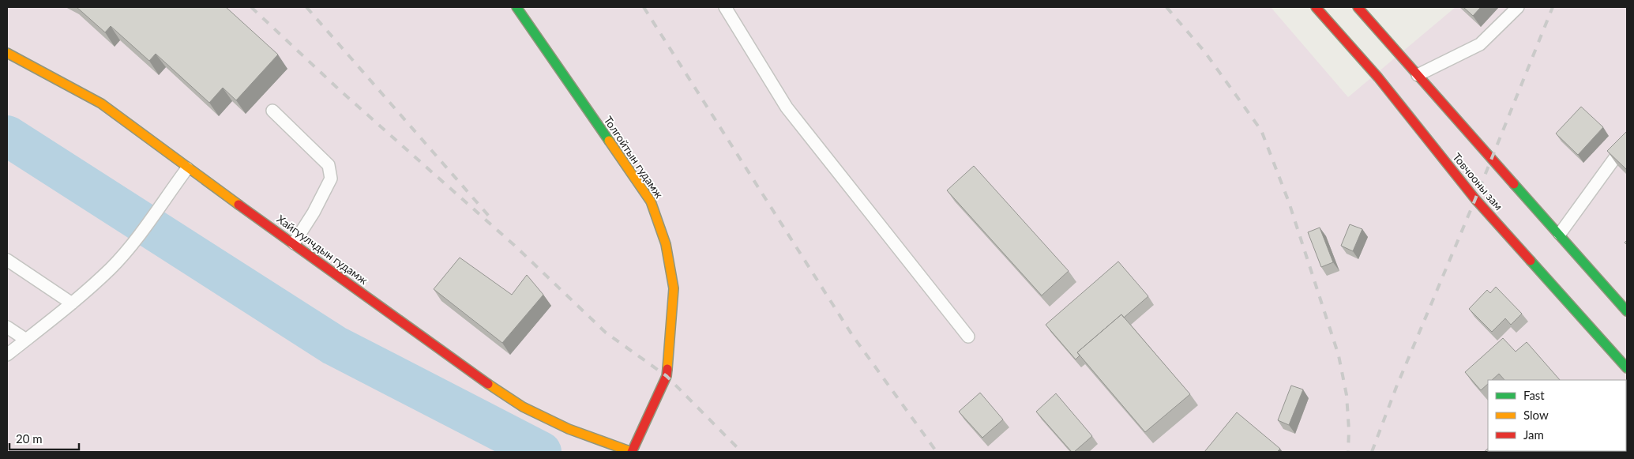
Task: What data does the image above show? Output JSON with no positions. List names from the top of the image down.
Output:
{
  "streets": {
    "main road": ["Толгойтын гудамж", "Товчооны зам", "Хайгуулчдын гудамж"]
  },
  "crossings": [
    ["Толгойтын гудамж", "Хайгуулчдын гудамж"]
  ],
  "legend": ["Fast", "Slow", "Jam"],
  "scale_bar": "20 m"
}
